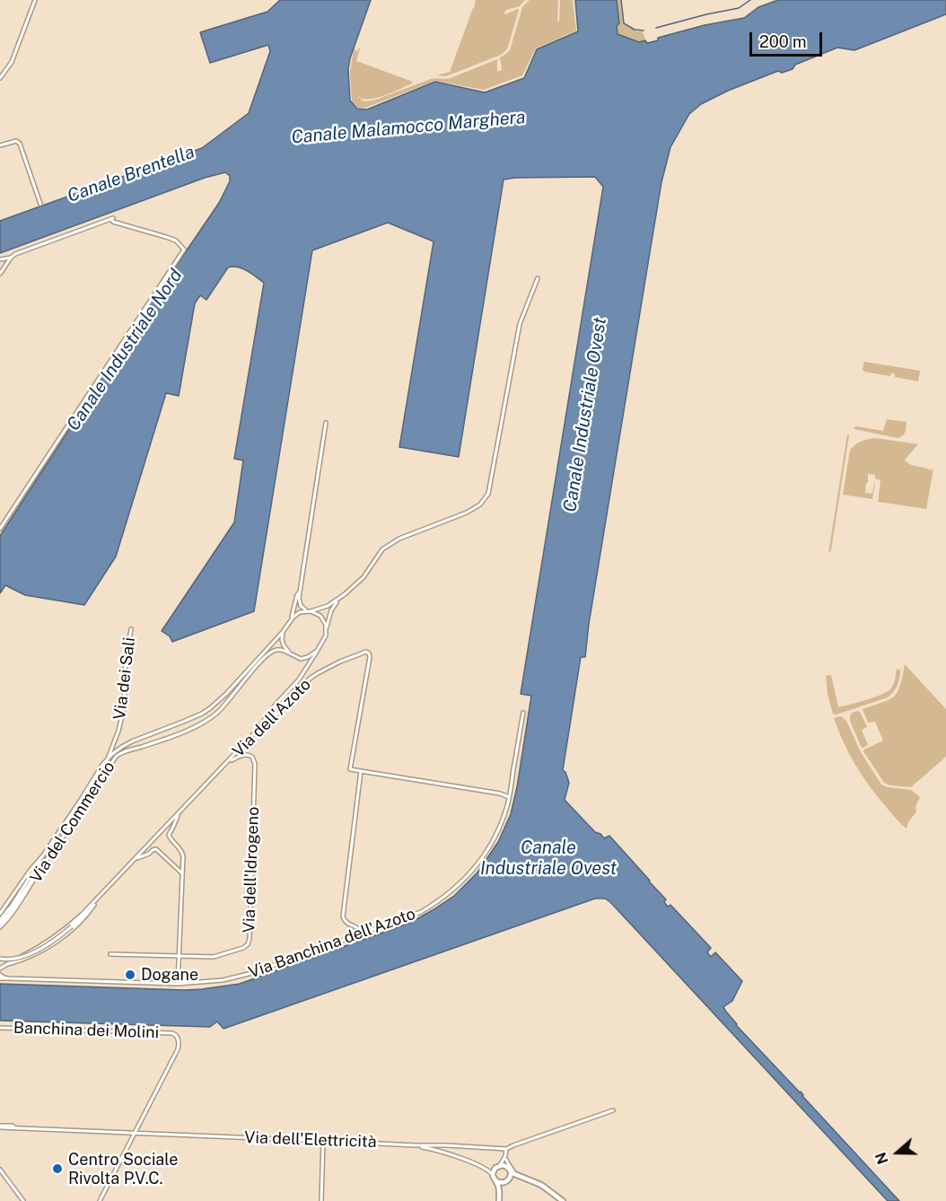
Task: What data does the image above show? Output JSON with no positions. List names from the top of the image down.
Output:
{
  "streets": {
    "street": [
      "Via dei Sali",
      "Via dell'Azoto",
      "Via del Commercio",
      "Via dell'Idrogeno",
      "Via Banchina dell'Azoto",
      "Banchina dei Molini",
      "Via dell'Elettricità"
    ]
  },
  "crossings": [
    ["Via dei Sali", "Via del Commercio"],
    ["Via dell'Azoto", "Via dell'Idrogeno"],
    ["Banchina dei Molini", "Via dell'Elettricità"]
  ],
  "water": [
    "Canale Malamocco Marghera",
    "Canale Brentella",
    "Canale Industriale Nord",
    "Canale Industriale Ovest"
  ],
  "places": ["Dogane", "Centro Sociale Rivolta P.V.C."],
  "scale_bar": "200 m",
  "north": "left"
}
